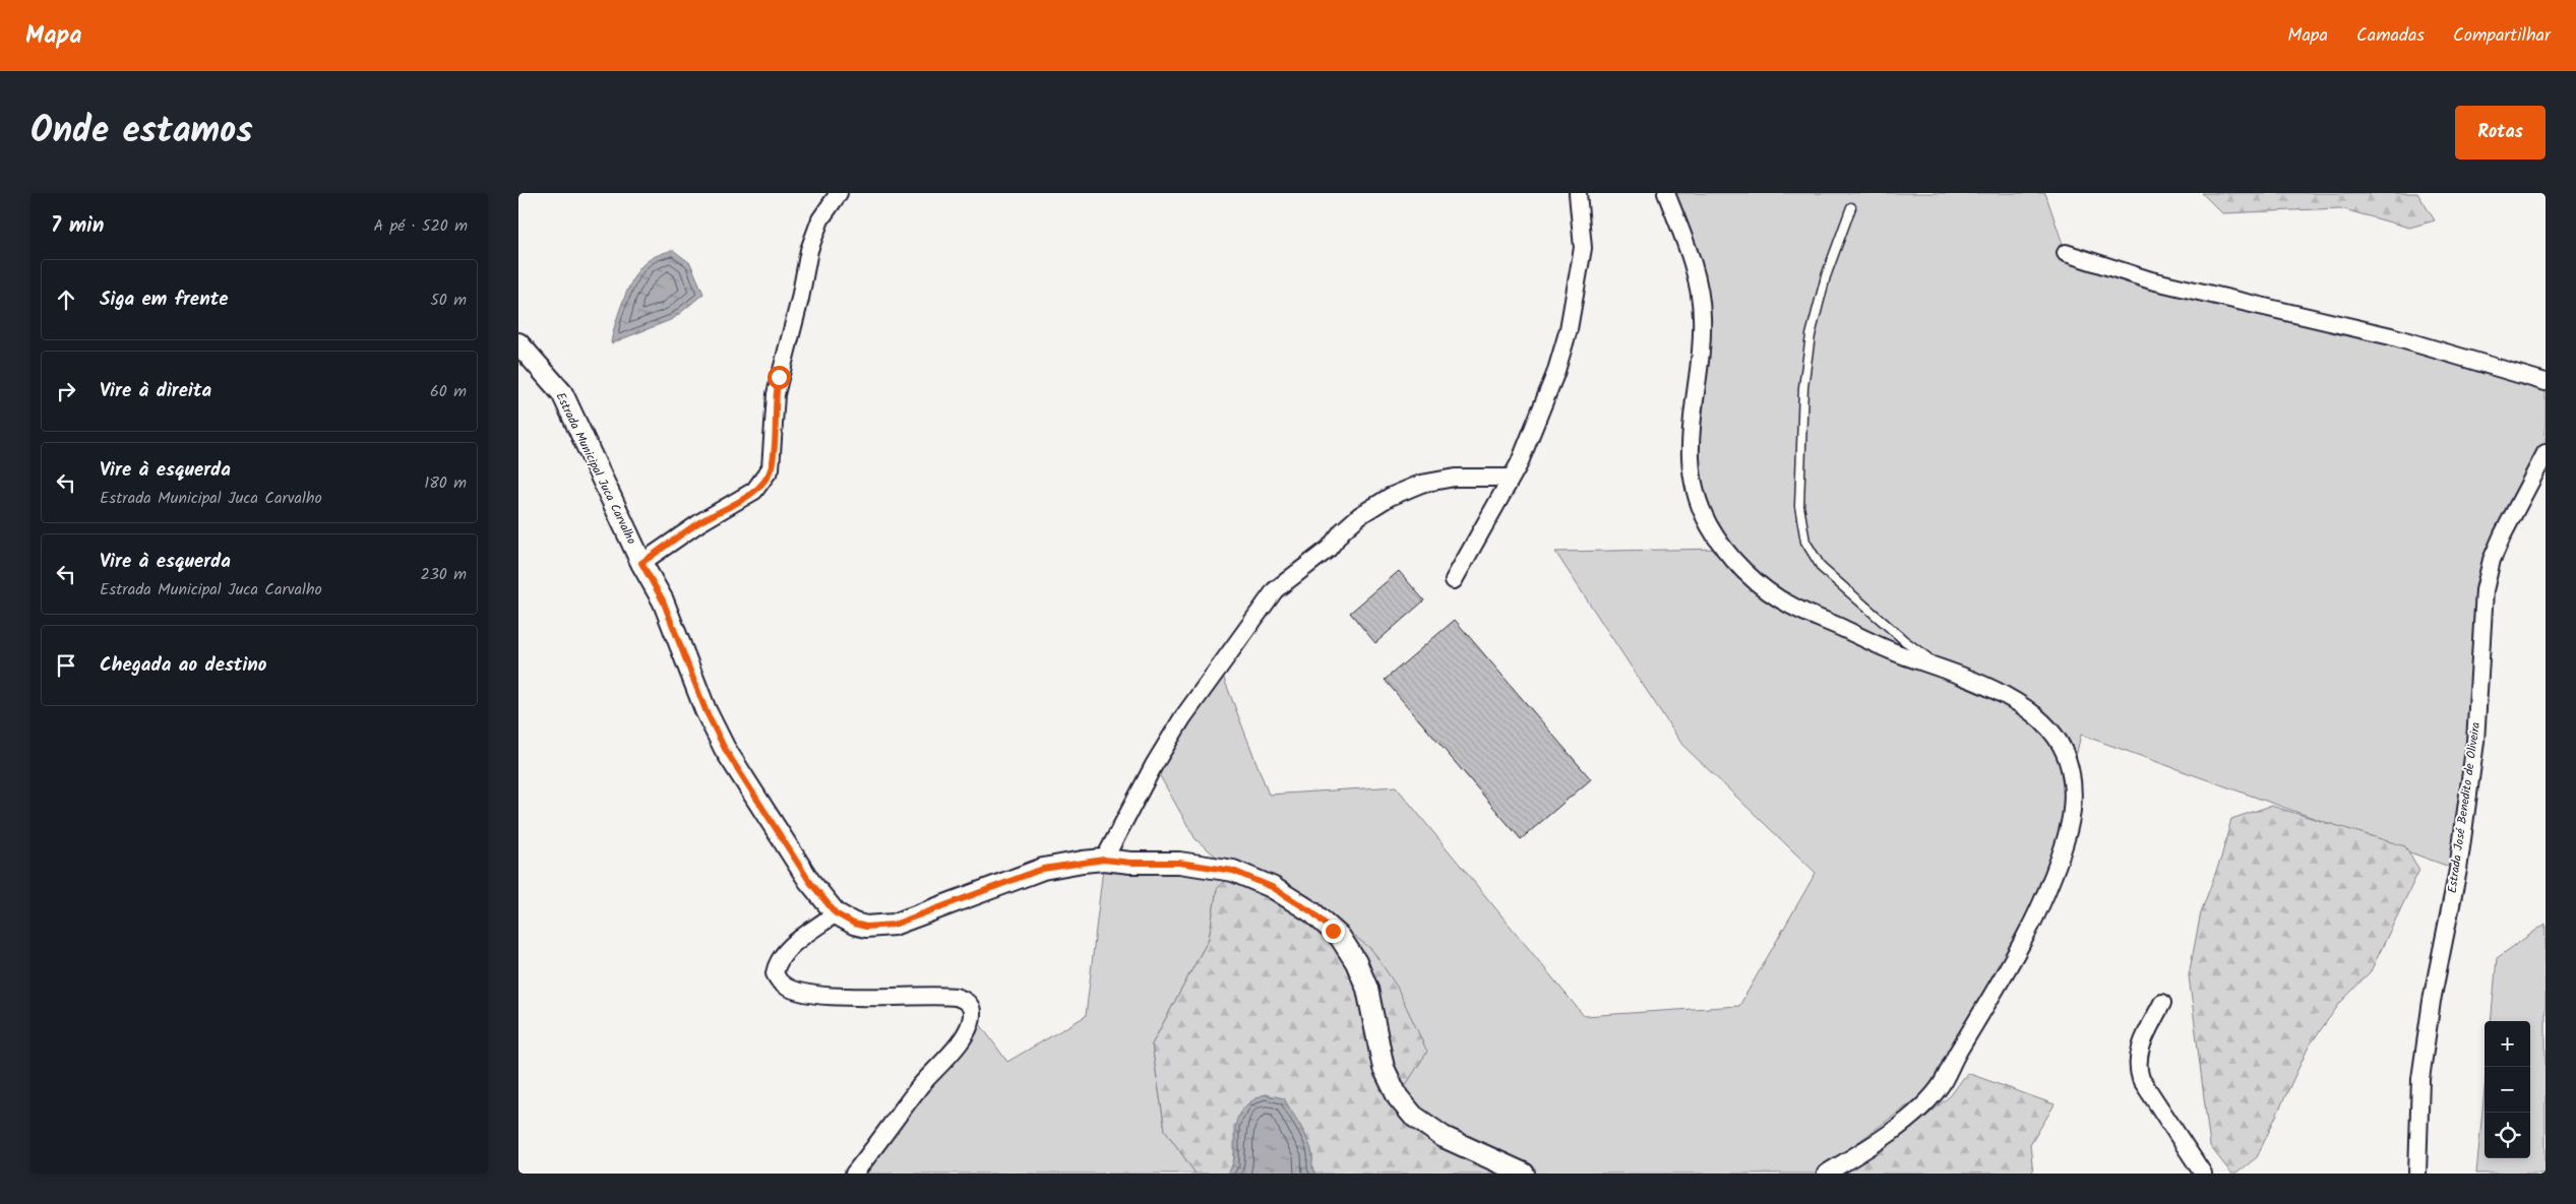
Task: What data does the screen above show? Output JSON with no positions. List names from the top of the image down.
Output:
{
  "streets": {
    "street": ["Estrada Municipal Juca Carvalho", "Estrada José Benedito de Oliveira"]
  },
  "page": {
    "header": "Mapa",
    "nav": ["Mapa", "Camadas", "Compartilhar"],
    "title": "Onde estamos",
    "buttons": "Rotas",
    "heading": ["7 min", "A pé · 520 m"],
    "list": [
      ["Siga em frente", "50 m"],
      ["Vire à direita", "60 m"],
      ["Vire à esquerda", "Estrada Municipal Juca Carvalho", "180 m"],
      ["Vire à esquerda", "Estrada Municipal Juca Carvalho", "230 m"],
      "Chegada ao destino"
    ],
    "map_buttons": ["+", "−"]
  }
}
